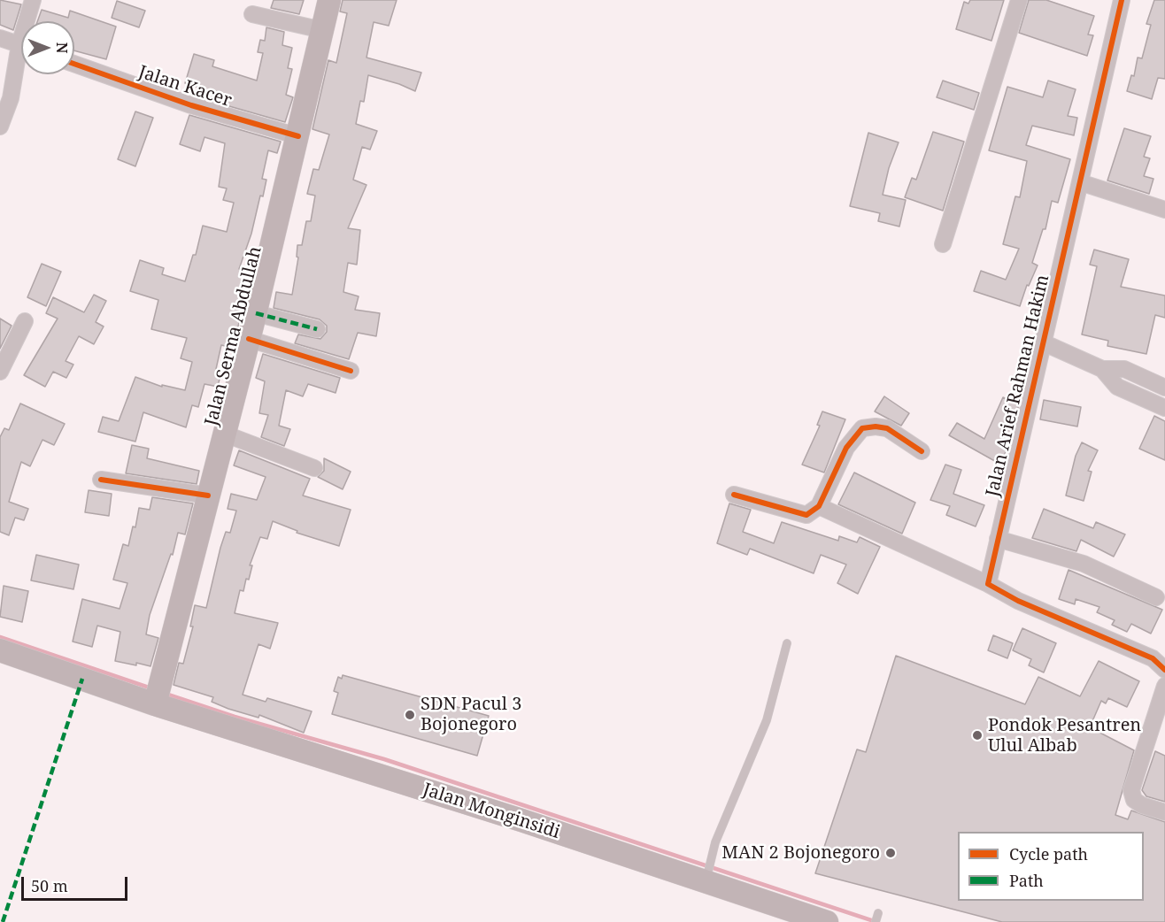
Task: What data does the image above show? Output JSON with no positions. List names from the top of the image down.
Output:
{
  "streets": {
    "main road": ["Jalan Serma Abdullah", "Jalan Monginsidi"],
    "street": ["Jalan Kacer", "Jalan Arief Rahman Hakim"]
  },
  "crossings": [
    ["Jalan Kacer", "Jalan Serma Abdullah"],
    ["Jalan Serma Abdullah", "Jalan Monginsidi"]
  ],
  "places": ["SDN Pacul 3 Bojonegoro", "Pondok Pesantren Ulul Albab", "MAN 2 Bojonegoro"],
  "legend": ["Cycle path", "Path"],
  "scale_bar": "50 m",
  "north": "right"
}
